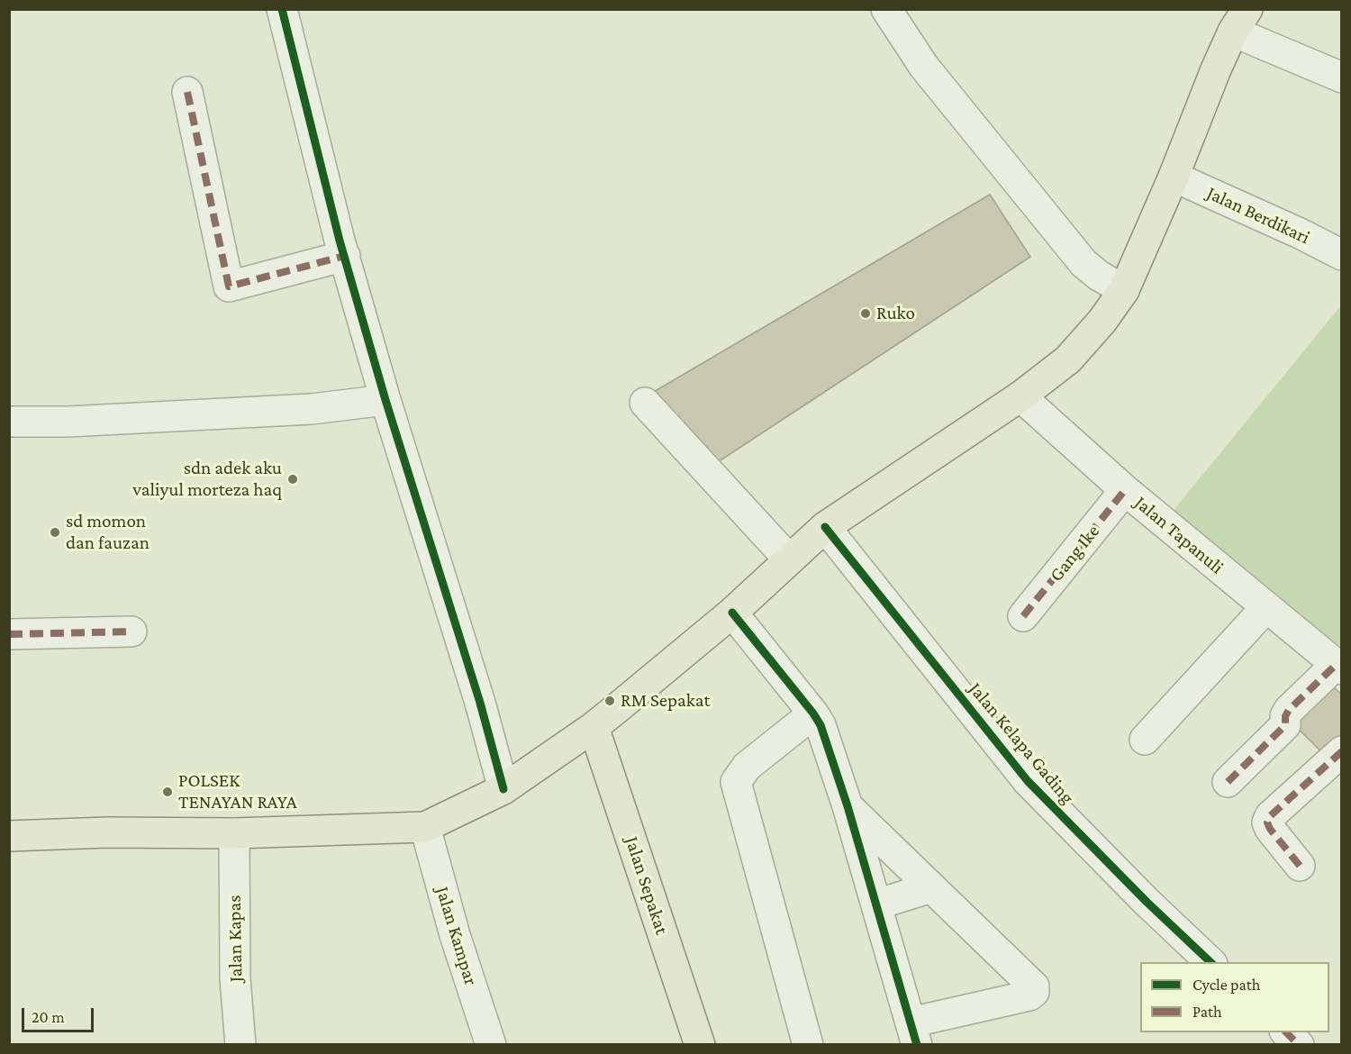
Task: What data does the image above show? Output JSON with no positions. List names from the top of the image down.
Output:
{
  "streets": {
    "main road": ["Jalan Sepakat"],
    "street": [
      "Jalan Berdikari",
      "Jalan Tapanuli",
      "Gang Ike",
      "Jalan Kelapa Gading",
      "Jalan Kampar",
      "Jalan Kapas"
    ]
  },
  "crossings": [
    ["Jalan Tapanuli", "Gang Ike"]
  ],
  "places": [
    "Ruko",
    "sdn adek aku valiyul morteza haq",
    "sd momon dan fauzan",
    "RM Sepakat",
    "POLSEK TENAYAN RAYA"
  ],
  "legend": ["Cycle path", "Path"],
  "scale_bar": "20 m"
}
